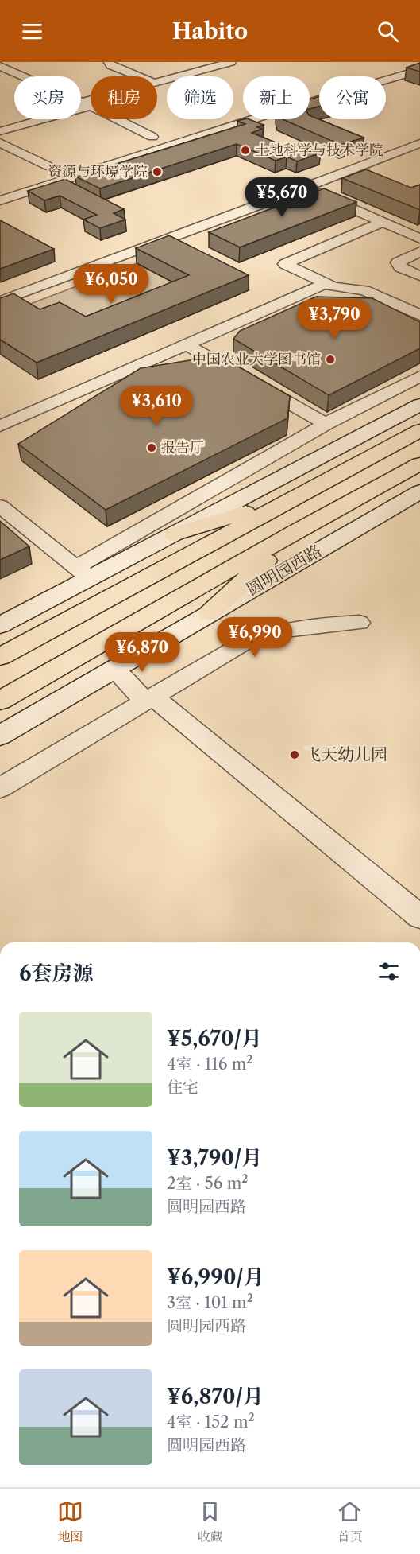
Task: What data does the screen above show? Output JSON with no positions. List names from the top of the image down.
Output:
{
  "streets": {
    "main road": ["圆明园西路"]
  },
  "places": [
    "土地科学与技术学院",
    "资源与环境学院",
    "中国农业大学图书馆",
    "报告厅",
    "飞天幼儿园"
  ],
  "page": {
    "header": "Habito",
    "chip": [
      "买房",
      "租房",
      "筛选",
      "新上",
      "公寓"
    ],
    "price": [
      "¥5,670",
      "¥6,050",
      "¥3,790",
      "¥3,610",
      "¥6,990",
      "¥6,870"
    ],
    "heading": "6套房源",
    "list": [
      {
        "name": "¥5,670/月",
        "note": "4室 · 116 m² · 住宅"
      },
      {
        "name": "¥3,790/月",
        "note": "2室 · 56 m² · 圆明园西路"
      },
      {
        "name": "¥6,990/月",
        "note": "3室 · 101 m² · 圆明园西路"
      },
      {
        "name": "¥6,870/月",
        "note": "4室 · 152 m² · 圆明园西路"
      }
    ],
    "tabs": ["地图", "收藏", "首页"]
  }
}
